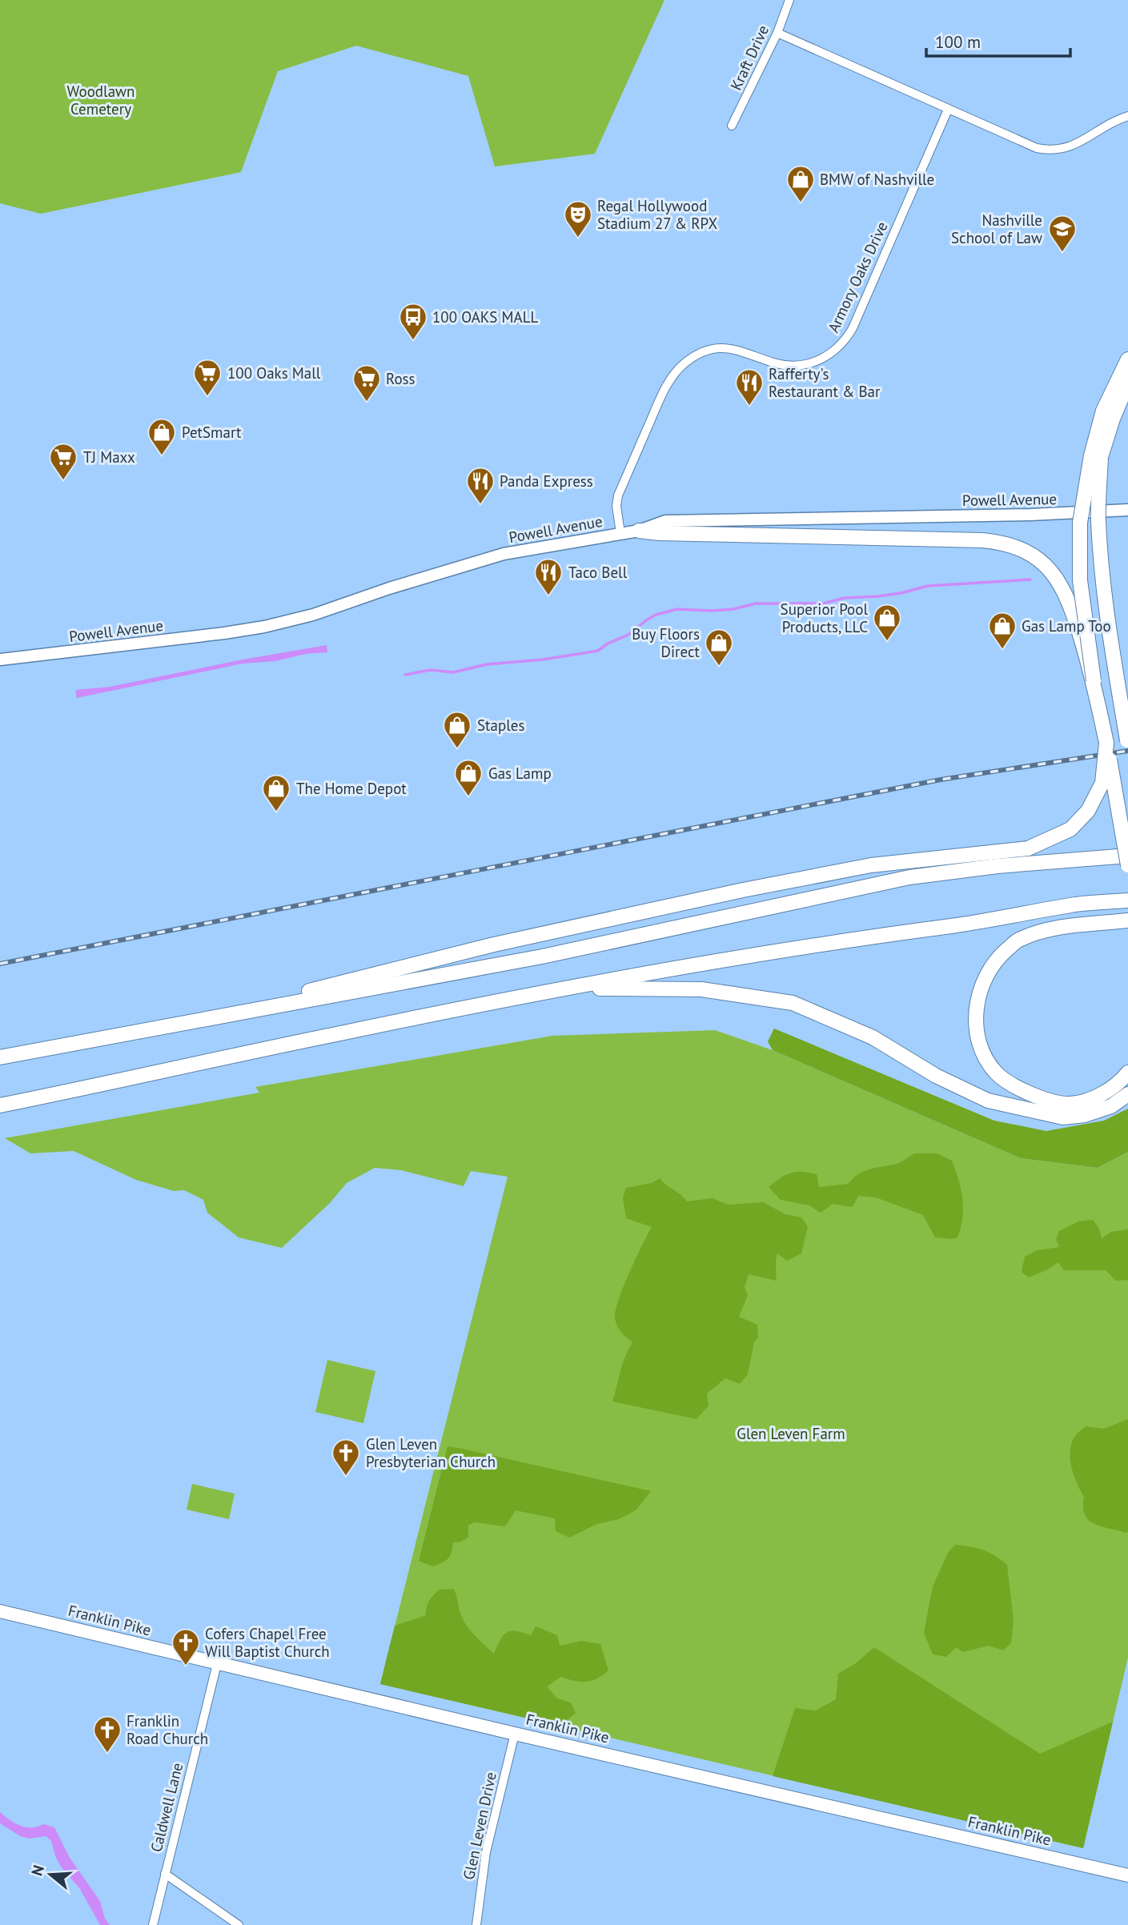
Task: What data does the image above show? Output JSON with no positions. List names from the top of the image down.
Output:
{
  "streets": {
    "main road": ["Powell Avenue", "Franklin Pike"],
    "street": [
      "Kraft Drive",
      "Armory Oaks Drive",
      "Caldwell Lane",
      "Glen Leven Drive"
    ]
  },
  "crossings": [
    ["Armory Oaks Drive", "Powell Avenue"],
    ["Franklin Pike", "Caldwell Lane"],
    ["Franklin Pike", "Glen Leven Drive"]
  ],
  "parks": ["Woodlawn Cemetery", "Glen Leven Farm"],
  "places": {
    "shop": [
      "BMW of Nashville",
      "PetSmart",
      "Superior Pool Products, LLC",
      "Gas Lamp Too",
      "Buy Floors Direct",
      "Staples",
      "Gas Lamp",
      "The Home Depot"
    ],
    "theatre": ["Regal Hollywood Stadium 27 & RPX"],
    "school or university": ["Nashville School of Law"],
    "bus stop": ["100 OAKS MALL"],
    "supermarket": ["100 Oaks Mall", "Ross", "TJ Maxx"],
    "restaurant": ["Rafferty's Restaurant & Bar", "Panda Express", "Taco Bell"],
    "church": ["Glen Leven Presbyterian Church", "Cofers Chapel Free Will Baptist Church", "Franklin Road Church"]
  },
  "scale_bar": "100 m",
  "north": "left"
}
